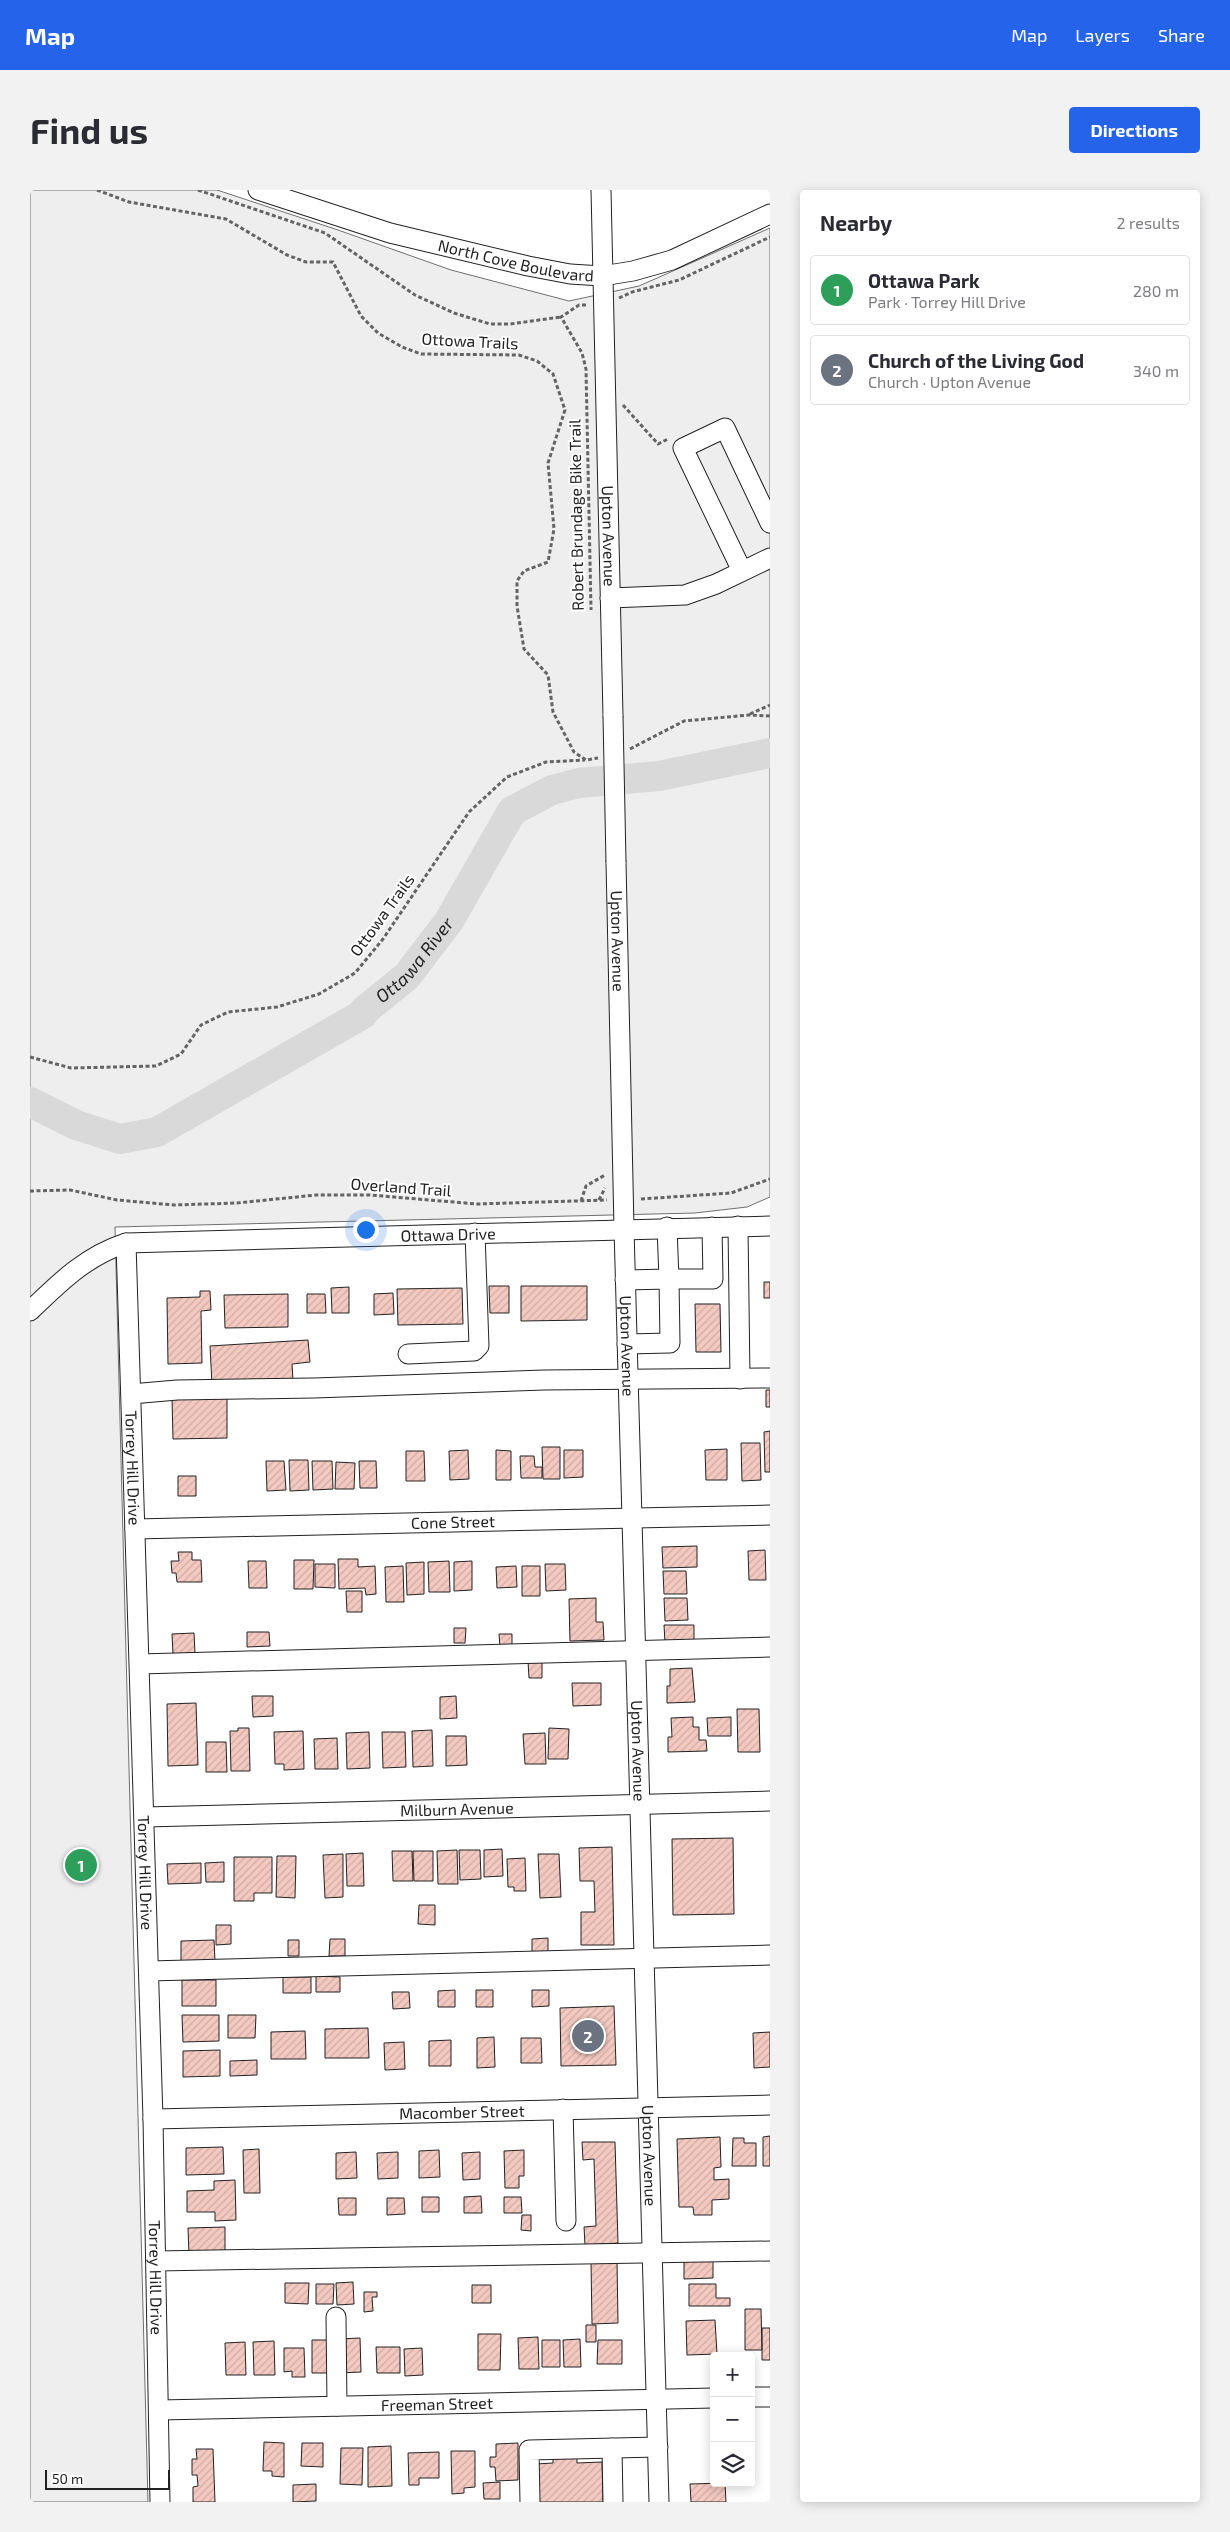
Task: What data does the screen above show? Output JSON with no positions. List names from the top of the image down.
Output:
{
  "streets": {
    "street": [
      "North Cove Boulevard",
      "Upton Avenue",
      "Ottawa Drive",
      "Torrey Hill Drive",
      "Cone Street",
      "Milburn Avenue",
      "Macomber Street",
      "Freeman Street"
    ],
    "path": ["Ottowa Trails", "Robert Brundage Bike Trail", "Overland Trail"]
  },
  "crossings": [
    ["North Cove Boulevard", "Upton Avenue"],
    ["Upton Avenue", "Overland Trail"],
    ["Upton Avenue", "Ottawa Drive"],
    ["Upton Avenue", "Cone Street"],
    ["Upton Avenue", "Milburn Avenue"],
    ["Upton Avenue", "Macomber Street"],
    ["Upton Avenue", "Freeman Street"],
    ["Ottawa Drive", "Torrey Hill Drive"],
    ["Torrey Hill Drive", "Cone Street"],
    ["Torrey Hill Drive", "Milburn Avenue"],
    ["Torrey Hill Drive", "Macomber Street"],
    ["Torrey Hill Drive", "Freeman Street"]
  ],
  "water": ["Ottawa River"],
  "scale_bar": "50 m",
  "page": {
    "header": "Map",
    "nav": ["Map", "Layers", "Share"],
    "buttons": "Directions",
    "title": "Find us",
    "heading": ["Nearby", "2 results"],
    "list": [
      {
        "mark": "1",
        "name": "Ottawa Park",
        "note": "Park · Torrey Hill Drive",
        "value": "280 m"
      },
      {
        "mark": "2",
        "name": "Church of the Living God",
        "note": "Church · Upton Avenue",
        "value": "340 m"
      }
    ],
    "pins": ["1", "2"],
    "map_buttons": ["+", "−"],
    "scale": "50 m"
  }
}
